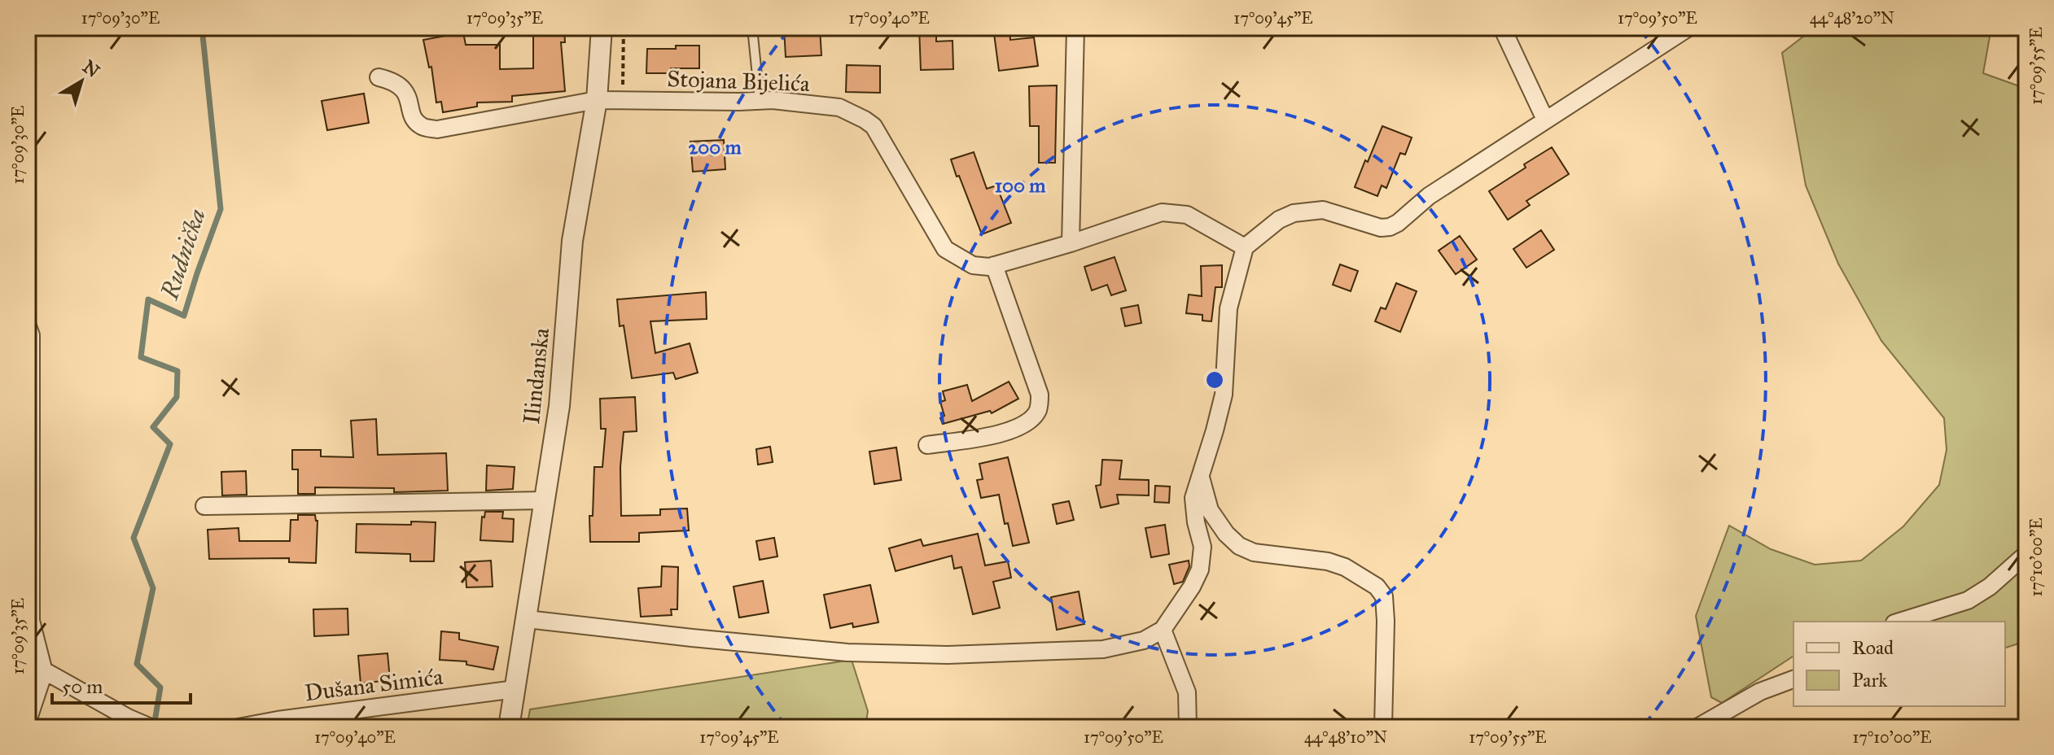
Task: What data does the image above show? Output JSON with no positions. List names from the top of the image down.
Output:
{
  "streets": {
    "street": ["Stojana Bijelića", "Ilindanska", "Dušana Simića"]
  },
  "crossings": [
    ["Stojana Bijelića", "Ilindanska"],
    ["Ilindanska", "Dušana Simića"]
  ],
  "water": ["Rudnička"],
  "legend": ["Road", "Park"],
  "scale_bar": "50 m",
  "north": "top right",
  "coordinates": [
    "17°09'30\"E",
    "17°09'35\"E",
    "17°09'40\"E",
    "17°09'45\"E",
    "17°09'50\"E",
    "44°48'20\"N",
    "17°09'55\"E",
    "17°10'00\"E",
    "44°48'10\"N"
  ],
  "rings": ["200 m", "100 m"]
}
